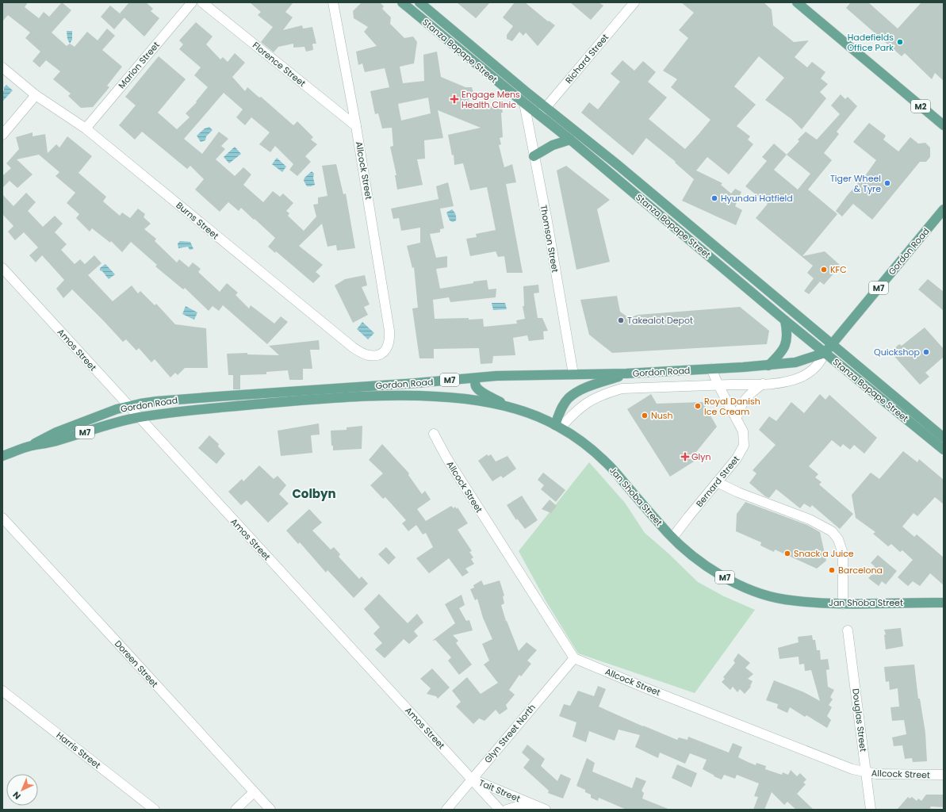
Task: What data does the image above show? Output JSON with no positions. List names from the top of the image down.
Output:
{
  "streets": {
    "main road": [
      "Stanza Bopape Street",
      "M2",
      "Gordon Road",
      "M7",
      "Jan Shoba Street"
    ],
    "street": [
      "Richard Street",
      "Florence Street",
      "Marion Street",
      "Allcock Street",
      "Burns Street",
      "Thomson Street",
      "Amos Street",
      "Bernard Street",
      "Doreen Street",
      "Douglas Street",
      "Glyn Street North",
      "Harris Street",
      "Tait Street"
    ]
  },
  "crossings": [
    ["Stanza Bopape Street", "Richard Street"],
    ["Stanza Bopape Street", "Thomson Street"],
    ["Stanza Bopape Street", "Gordon Road"],
    ["Florence Street", "Allcock Street"],
    ["Marion Street", "Burns Street"],
    ["Allcock Street", "Burns Street"],
    ["Allcock Street", "Douglas Street"],
    ["Allcock Street", "Glyn Street North"],
    ["Thomson Street", "Gordon Road"],
    ["Gordon Road", "Amos Street"],
    ["Gordon Road", "Bernard Street"],
    ["Gordon Road", "Jan Shoba Street"],
    ["Amos Street", "Glyn Street North"],
    ["Amos Street", "Tait Street"],
    ["Bernard Street", "Jan Shoba Street"],
    ["Glyn Street North", "Tait Street"]
  ],
  "districts": ["Colbyn"],
  "places": {
    "other": [
      "Hadefields Office Park",
      "Tiger Wheel & Tyre",
      "Hyundai Hatfield",
      "KFC",
      "Takealot Depot",
      "Quickshop",
      "Royal Danish Ice Cream",
      "Nush",
      "Snack a Juice",
      "Barcelona"
    ],
    "health": ["Engage Mens Health Clinic", "Glyn"]
  },
  "north": "bottom left"
}
